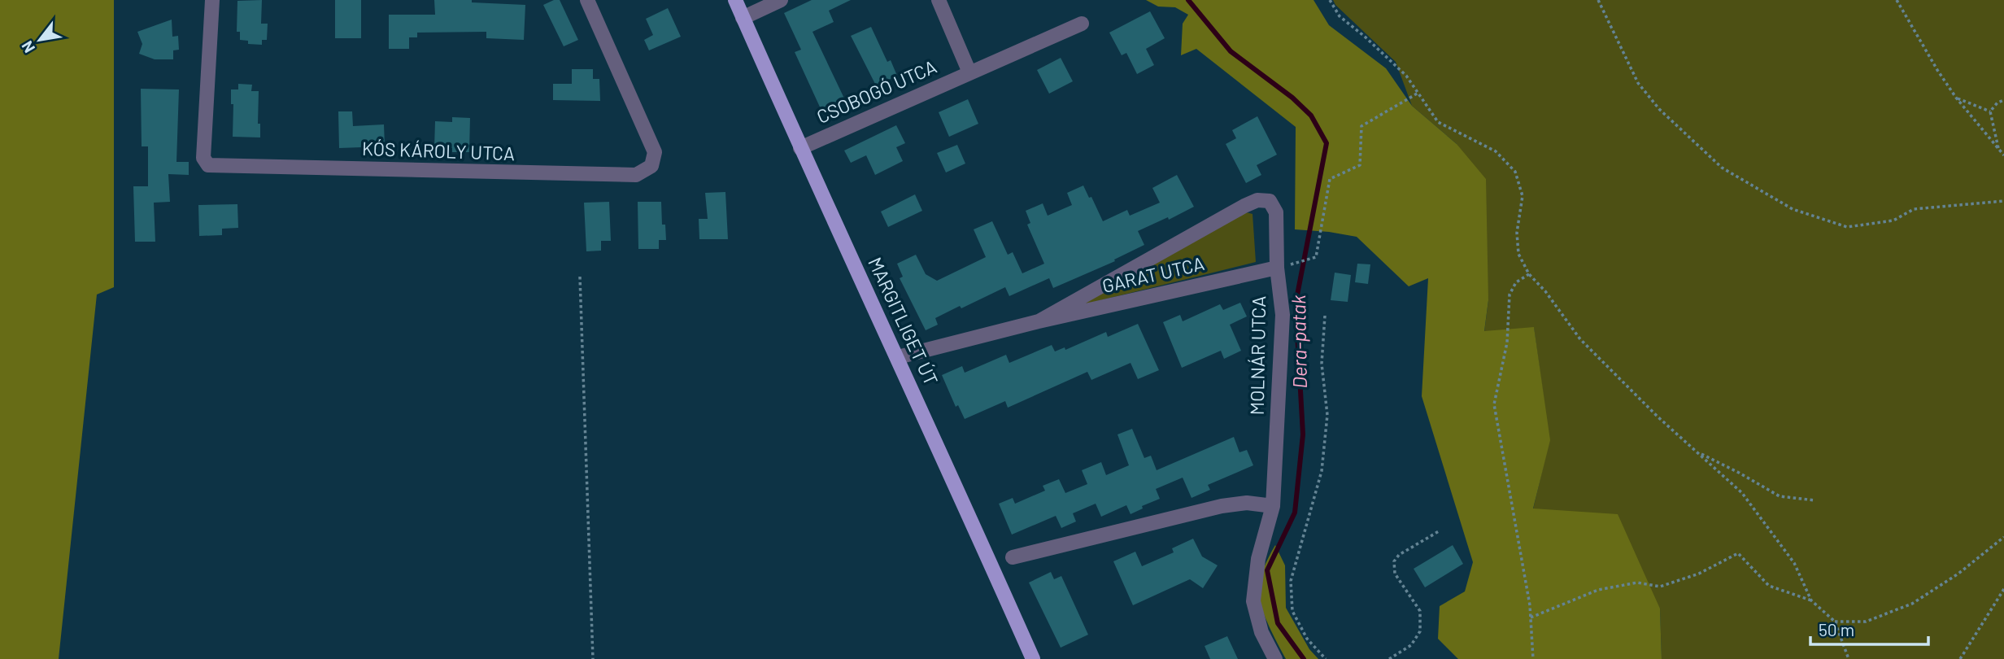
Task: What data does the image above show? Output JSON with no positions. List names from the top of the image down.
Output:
{
  "streets": {
    "main road": ["MARGITLIGET ÚT"],
    "street": [
      "CSOBOGÓ UTCA",
      "KÓS KÁROLY UTCA",
      "GARAT UTCA",
      "MOLNÁR UTCA"
    ]
  },
  "crossings": [
    ["CSOBOGÓ UTCA", "MARGITLIGET ÚT"],
    ["GARAT UTCA", "MARGITLIGET ÚT"],
    ["GARAT UTCA", "MOLNÁR UTCA"]
  ],
  "water": ["Dera-patak"],
  "scale_bar": "50 m",
  "north": "bottom left"
}
